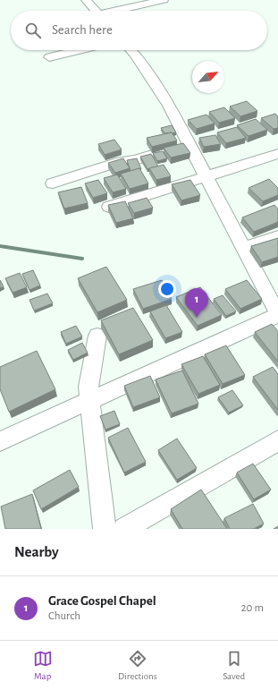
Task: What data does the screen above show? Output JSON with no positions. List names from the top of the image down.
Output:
{
  "north": "top right",
  "page": {
    "search": "Search here",
    "pins": "1",
    "heading": "Nearby",
    "list": [
      {
        "mark": "1",
        "name": "Grace Gospel Chapel",
        "note": "Church",
        "value": "20 m"
      }
    ],
    "nav": ["Map", "Directions", "Saved"]
  }
}
